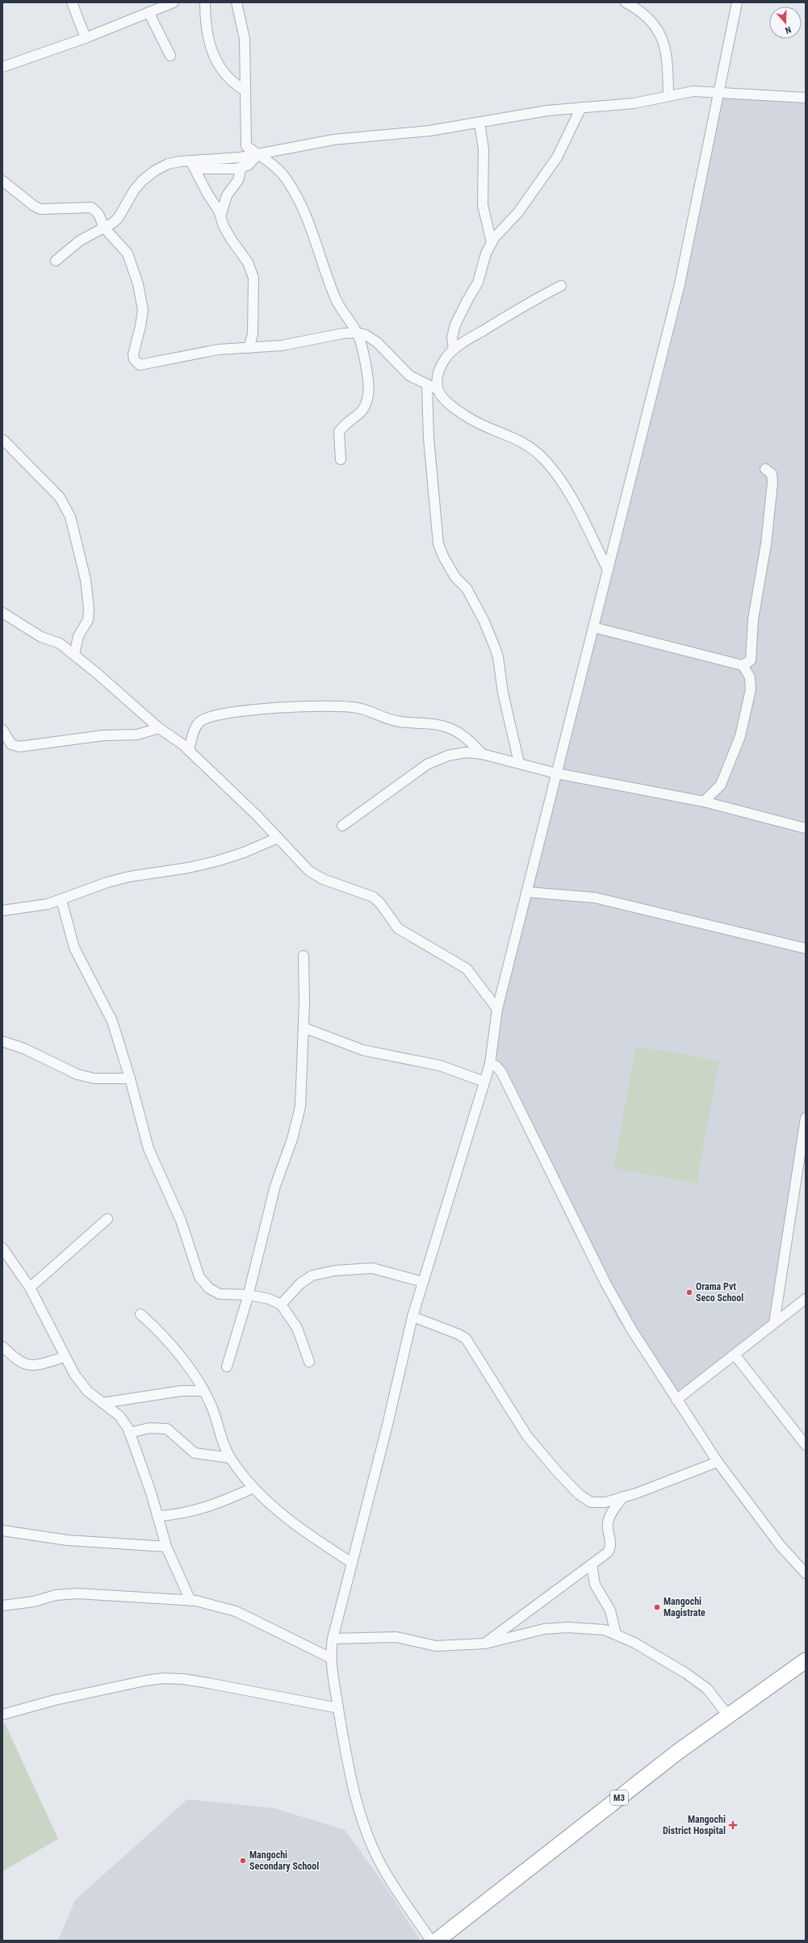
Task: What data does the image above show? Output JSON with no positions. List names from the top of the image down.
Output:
{
  "streets": {
    "highway": ["M3"]
  },
  "places": {
    "other": ["Orama Pvt Seco School", "Mangochi Magistrate", "Mangochi Secondary School"],
    "health": ["Mangochi District Hospital"]
  },
  "north": "bottom"
}
